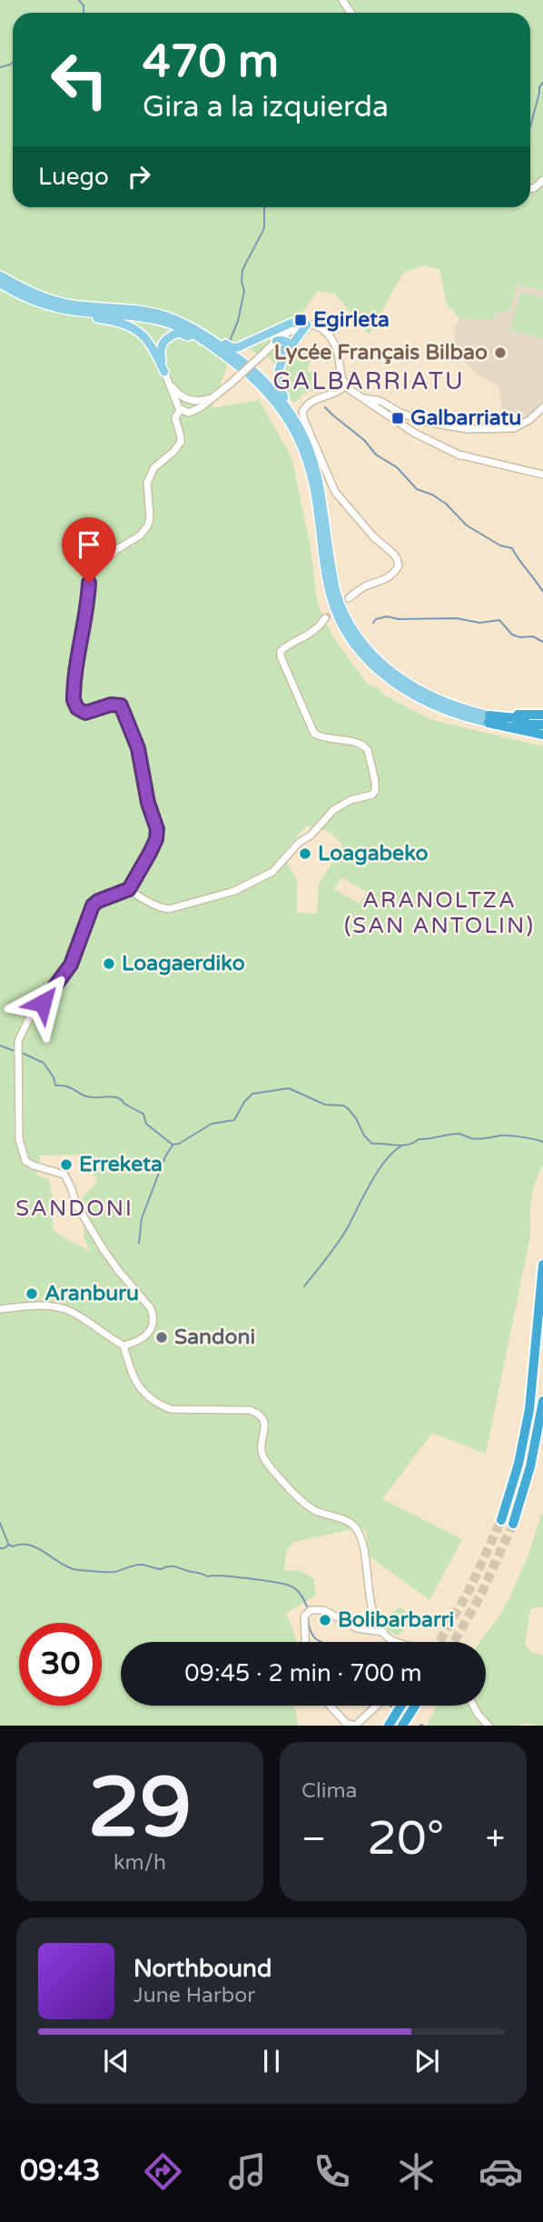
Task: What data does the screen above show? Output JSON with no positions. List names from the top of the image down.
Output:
{
  "districts": ["GALBARRIATU", "ARANOLTZA (SAN ANTOLIN)", "SANDONI"],
  "places": {
    "transit": ["Egirleta", "Galbarriatu"],
    "other": [
      "Lycée Français Bilbao",
      "Loagabeko",
      "Loagaerdiko",
      "Erreketa",
      "Aranburu",
      "Sandoni",
      "Bolibarbarri"
    ]
  },
  "page": {
    "turn": ["470 m", "Gira a la izquierda"],
    "then": "Luego",
    "limit": "30",
    "trip": "09:45 · 2 min · 700 m",
    "tile": [
      ["29", "km/h"],
      "Clima"
    ],
    "heat": ["−", "20°", "+"],
    "song": ["Northbound", "June Harbor"],
    "tabs": "09:43"
  }
}
